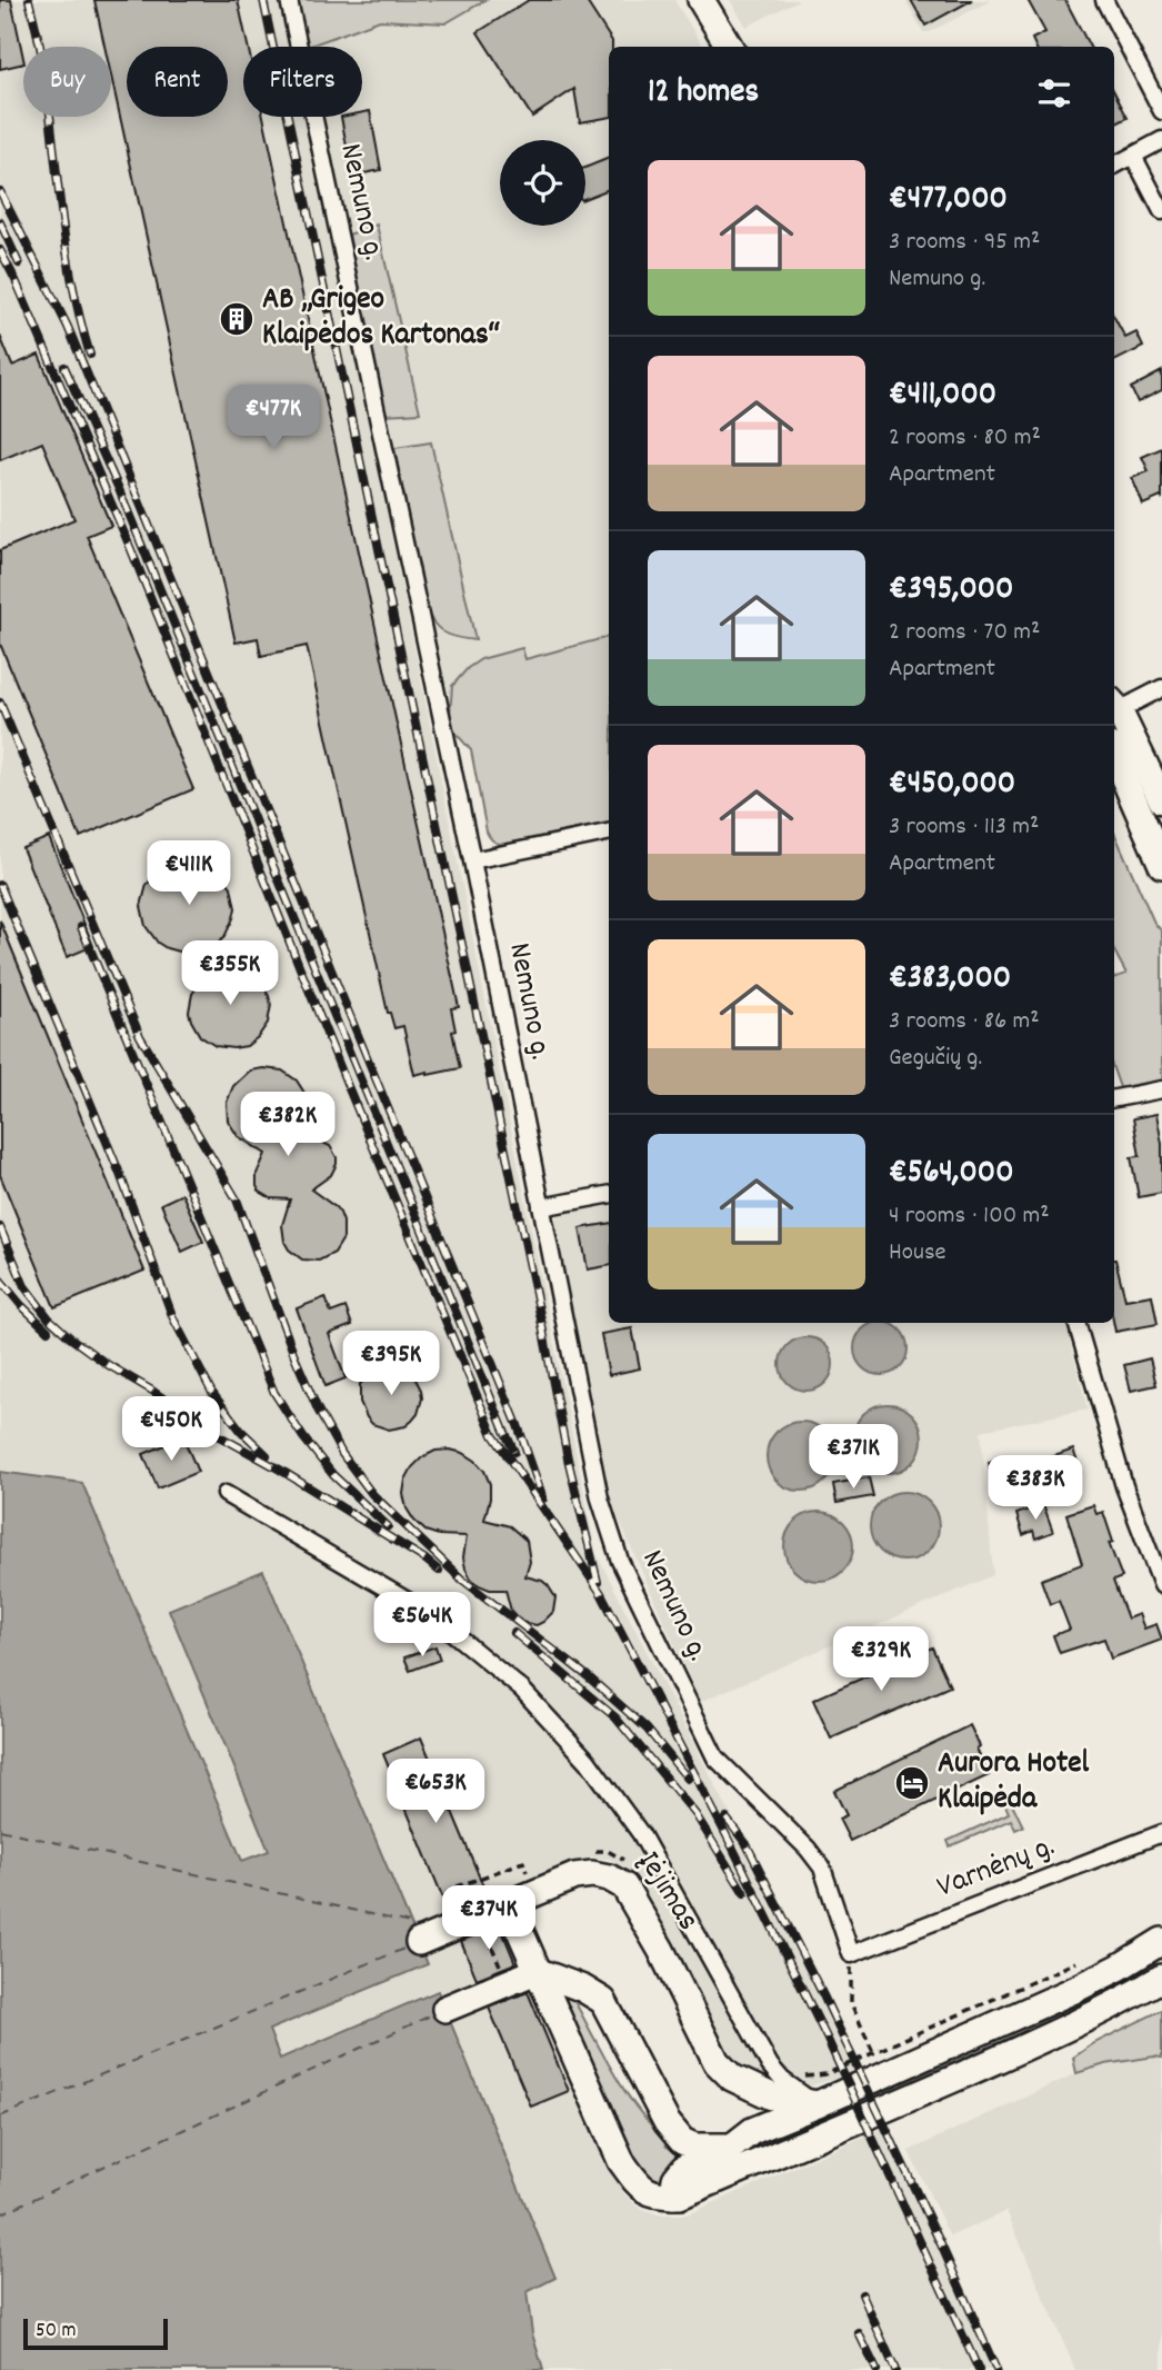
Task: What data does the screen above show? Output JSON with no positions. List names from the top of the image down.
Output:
{
  "streets": {
    "street": ["Nemuno g.", "Varnėnų g."],
    "path": ["Įėjimas"]
  },
  "crossings": [
    ["Nemuno g.", "Varnėnų g."]
  ],
  "places": {
    "building": ["AB „Grigeo Klaipėdos Kartonas“"],
    "hotel": ["Aurora Hotel Klaipėda"]
  },
  "scale_bar": "50 m",
  "page": {
    "chip": ["Buy", "Rent", "Filters"],
    "heading": "12 homes",
    "list": [
      {
        "name": "€477,000",
        "note": "3 rooms · 95 m² · Nemuno g."
      },
      {
        "name": "€411,000",
        "note": "2 rooms · 80 m² · Apartment"
      },
      {
        "name": "€395,000",
        "note": "2 rooms · 70 m² · Apartment"
      },
      {
        "name": "€450,000",
        "note": "3 rooms · 113 m² · Apartment"
      },
      {
        "name": "€383,000",
        "note": "3 rooms · 86 m² · Gegučių g."
      },
      {
        "name": "€564,000",
        "note": "4 rooms · 100 m² · House"
      }
    ],
    "price": [
      "€477K",
      "€411K",
      "€355K",
      "€382K",
      "€395K",
      "€450K",
      "€371K",
      "€383K",
      "€564K",
      "€329K",
      "€653K",
      "€374K"
    ],
    "scale": "50 m"
  }
}
